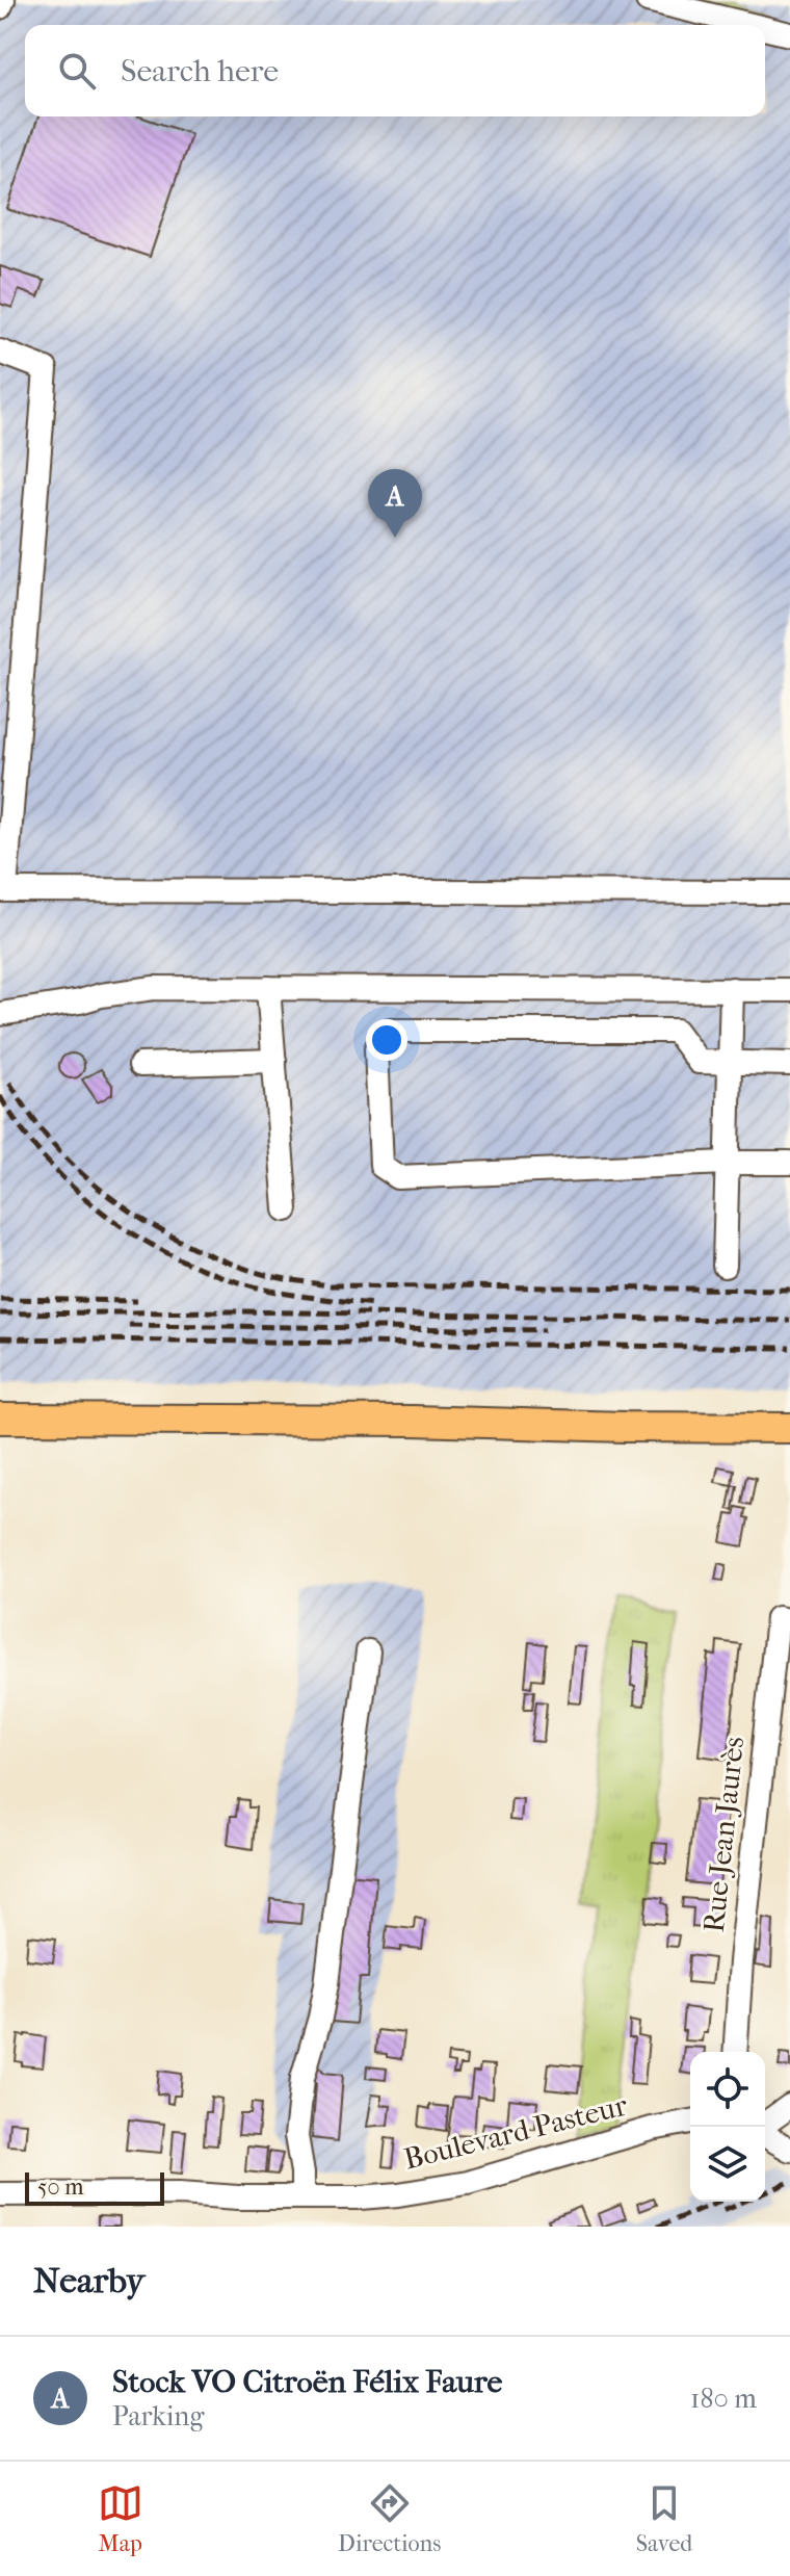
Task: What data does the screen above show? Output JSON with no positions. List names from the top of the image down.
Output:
{
  "streets": {
    "street": ["Rue Jean Jaurès", "Boulevard Pasteur"]
  },
  "scale_bar": "50 m",
  "page": {
    "search": "Search here",
    "pins": "A",
    "scale": "50 m",
    "heading": "Nearby",
    "list": [
      {
        "mark": "A",
        "name": "Stock VO Citroën Félix Faure",
        "note": "Parking",
        "value": "180 m"
      }
    ],
    "nav": ["Map", "Directions", "Saved"]
  }
}
